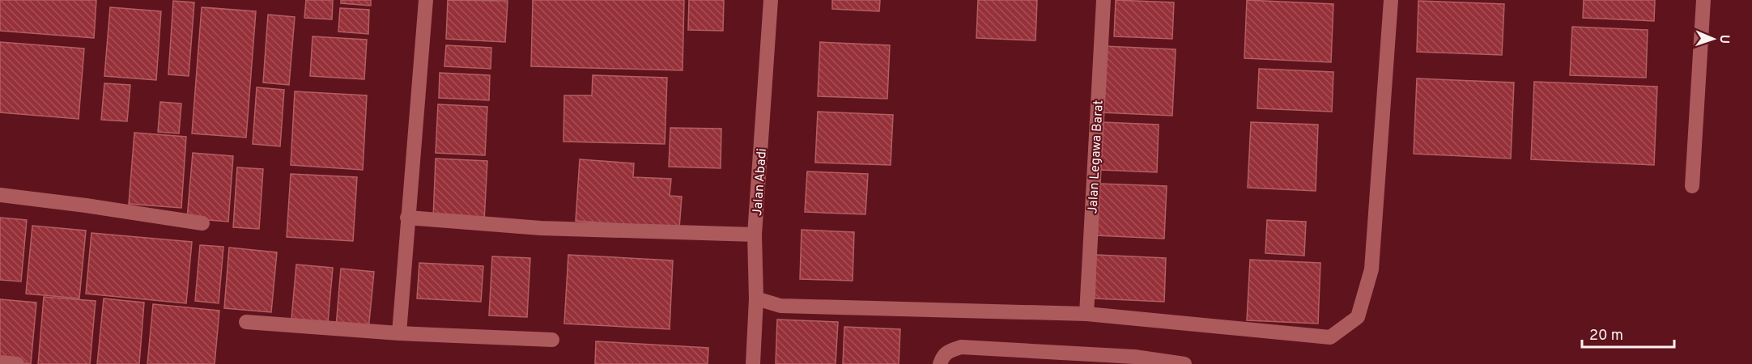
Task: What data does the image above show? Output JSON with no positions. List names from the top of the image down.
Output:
{
  "streets": {
    "street": ["Jalan Legawa Barat", "Jalan Abadi"]
  },
  "scale_bar": "20 m",
  "north": "right"
}
